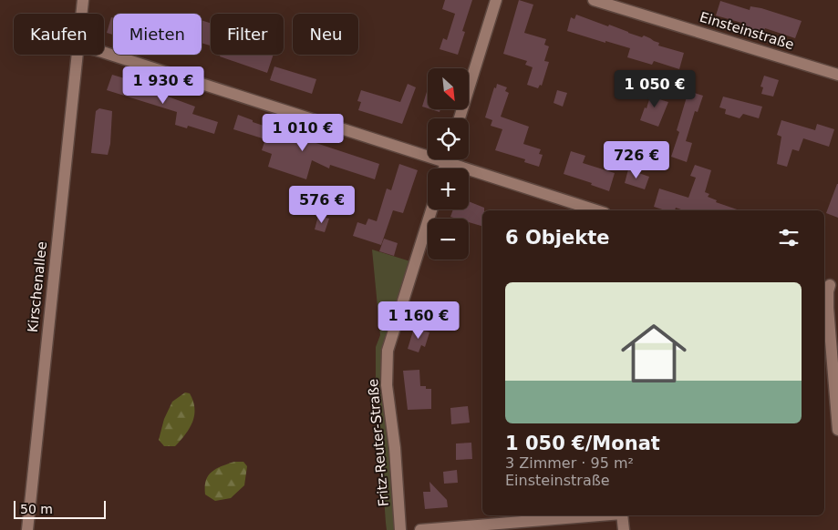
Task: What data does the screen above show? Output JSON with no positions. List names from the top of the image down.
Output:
{
  "streets": {
    "street": ["Einsteinstraße", "Kirschenallee", "Fritz-Reuter-Straße"]
  },
  "scale_bar": "50 m",
  "north": "bottom right",
  "page": {
    "chip": [
      "Kaufen",
      "Mieten",
      "Filter",
      "Neu"
    ],
    "price": [
      "1 930 €",
      "1 050 €",
      "1 010 €",
      "726 €",
      "576 €",
      "1 160 €"
    ],
    "map_buttons": ["+", "−"],
    "heading": "6 Objekte",
    "list": [
      {
        "name": "1 050 €/Monat",
        "note": "3 Zimmer · 95 m² · Einsteinstraße"
      }
    ],
    "scale": "50 m"
  }
}
